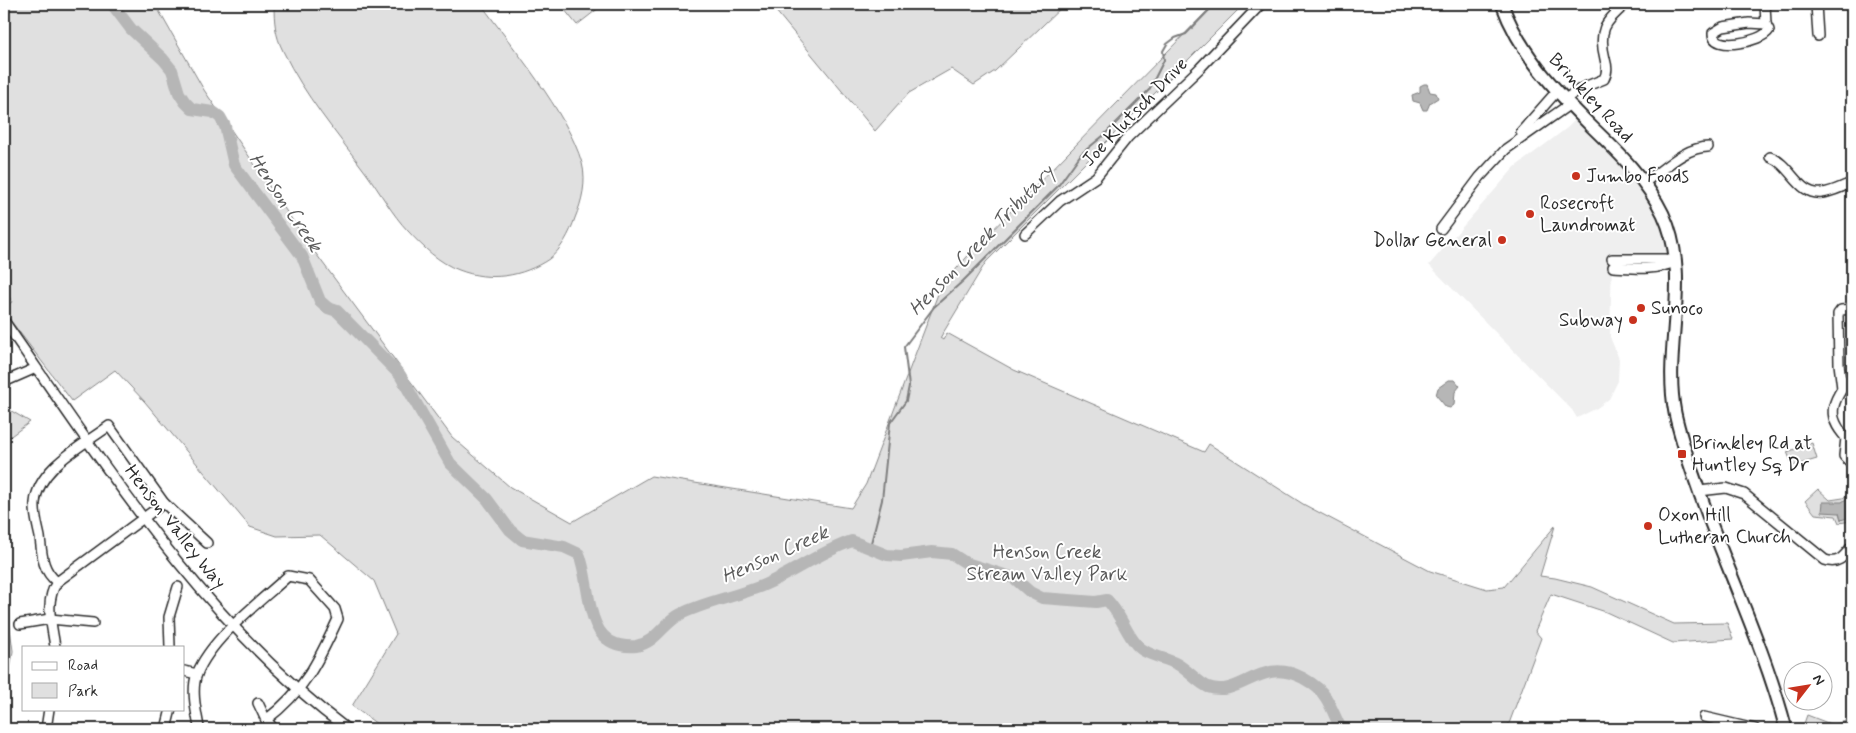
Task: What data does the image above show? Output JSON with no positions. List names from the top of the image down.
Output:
{
  "streets": {
    "main road": ["Brinkley Road"],
    "street": ["Joe Klutsch Drive", "Henson Valley Way"]
  },
  "water": ["Henson Creek", "Henson Creek Tributary"],
  "parks": ["Henson Creek Stream Valley Park"],
  "places": {
    "other": [
      "Jumbo Foods",
      "Rosecroft Laundromat",
      "Dollar General",
      "Sunoco",
      "Subway",
      "Oxon Hill Lutheran Church"
    ],
    "transit": ["Brinkley Rd at Huntley Sq Dr"]
  },
  "legend": ["Road", "Park"],
  "north": "top right"
}
